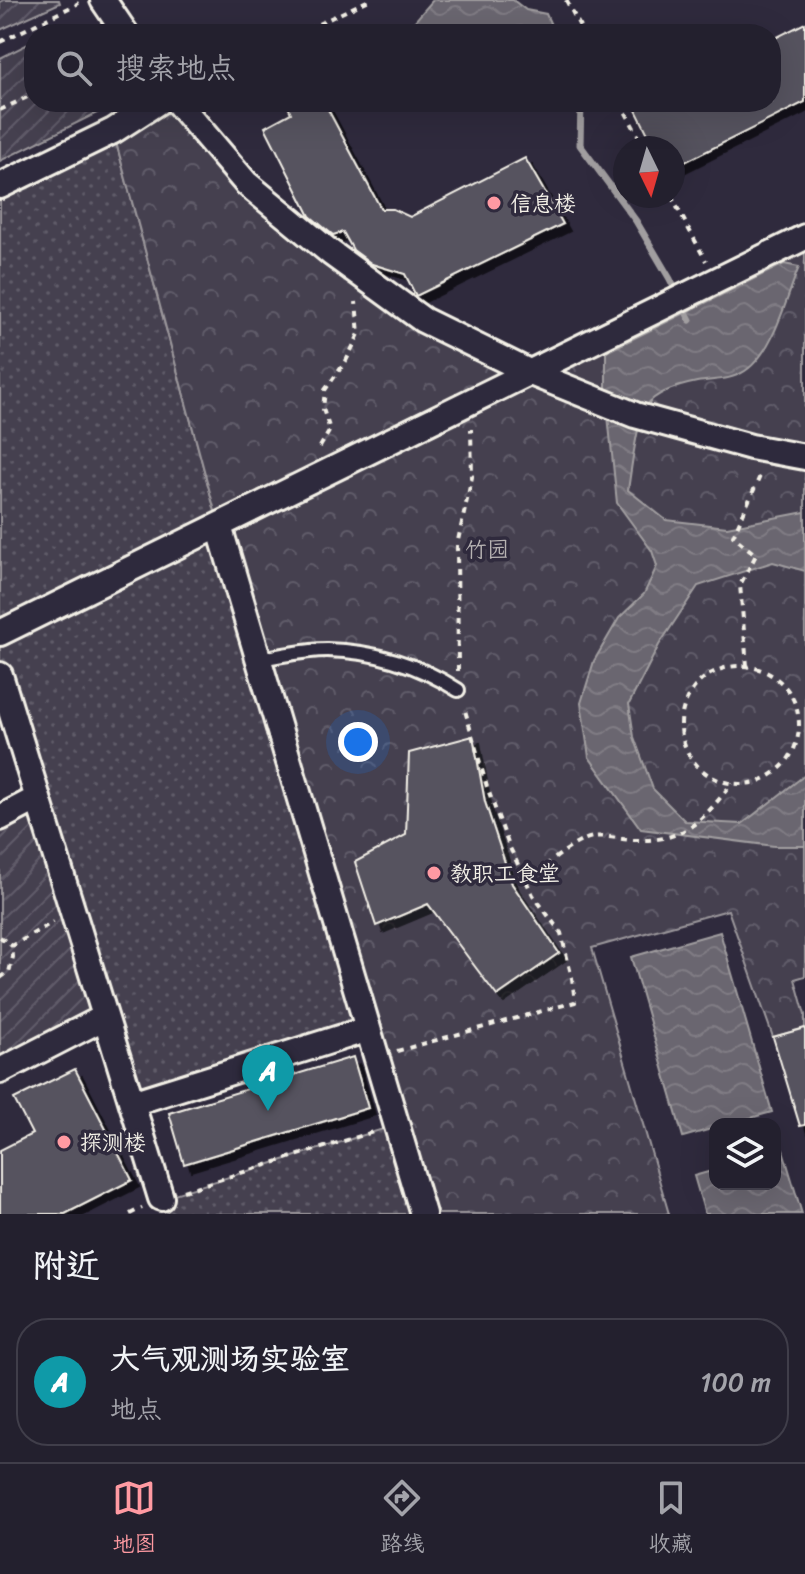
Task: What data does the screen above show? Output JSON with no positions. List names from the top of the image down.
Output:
{
  "parks": ["竹园"],
  "places": ["信息楼", "教职工食堂", "探测楼"],
  "north": "bottom",
  "page": {
    "search": "搜索地点",
    "pins": "A",
    "heading": "附近",
    "list": [
      {
        "mark": "A",
        "name": "大气观测场实验室",
        "note": "地点",
        "value": "100 m"
      }
    ],
    "nav": ["地图", "路线", "收藏"]
  }
}
